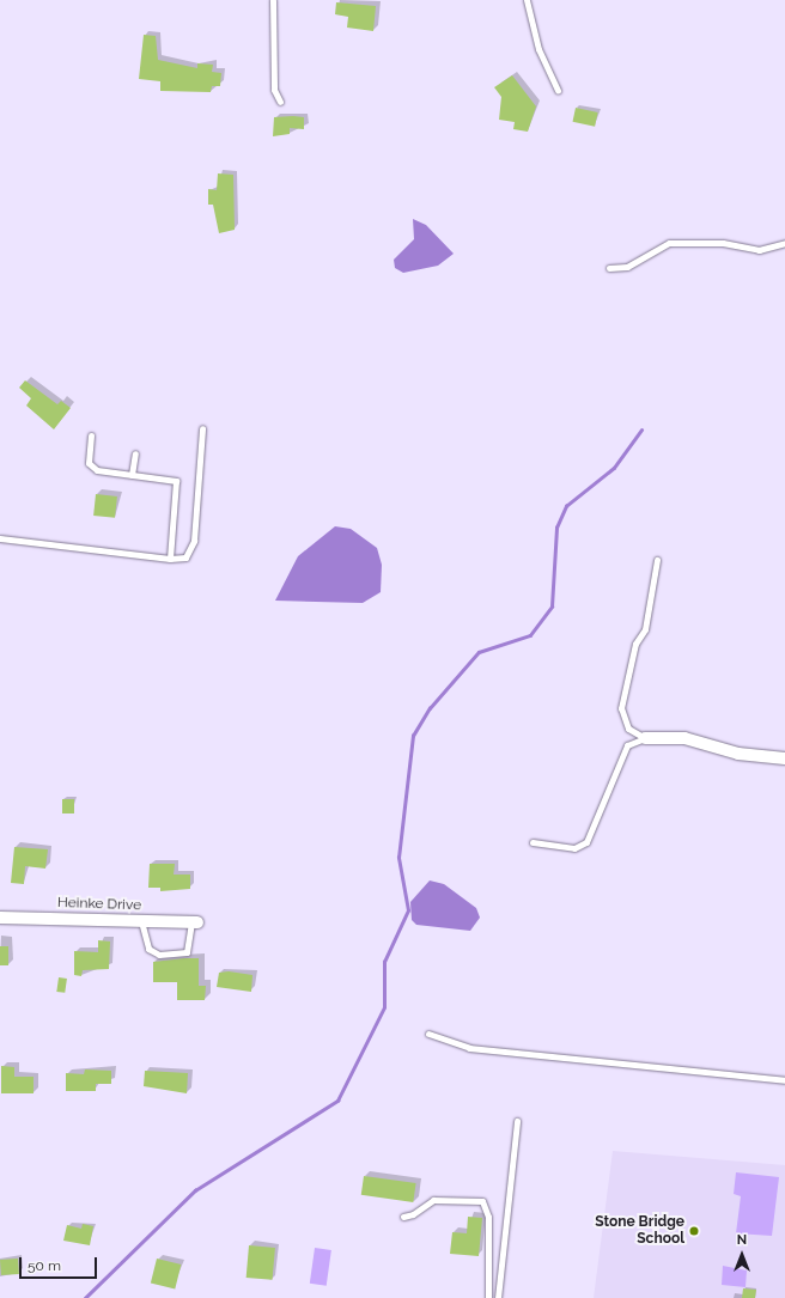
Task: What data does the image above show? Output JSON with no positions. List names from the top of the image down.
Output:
{
  "streets": {
    "street": ["Heinke Drive"]
  },
  "places": ["Stone Bridge School"],
  "scale_bar": "50 m",
  "north": "top"
}
